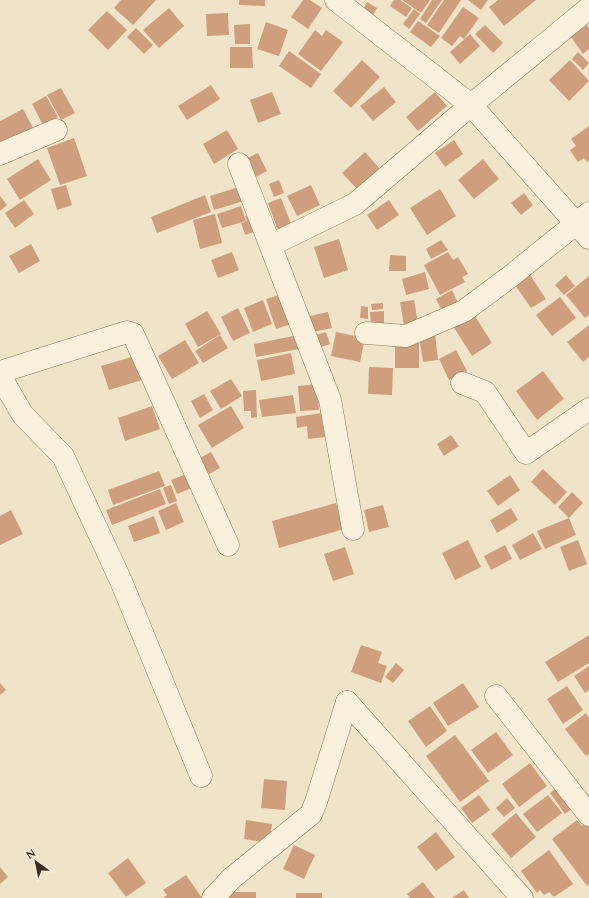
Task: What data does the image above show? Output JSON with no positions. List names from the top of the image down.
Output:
{
  "north": "top left"
}
